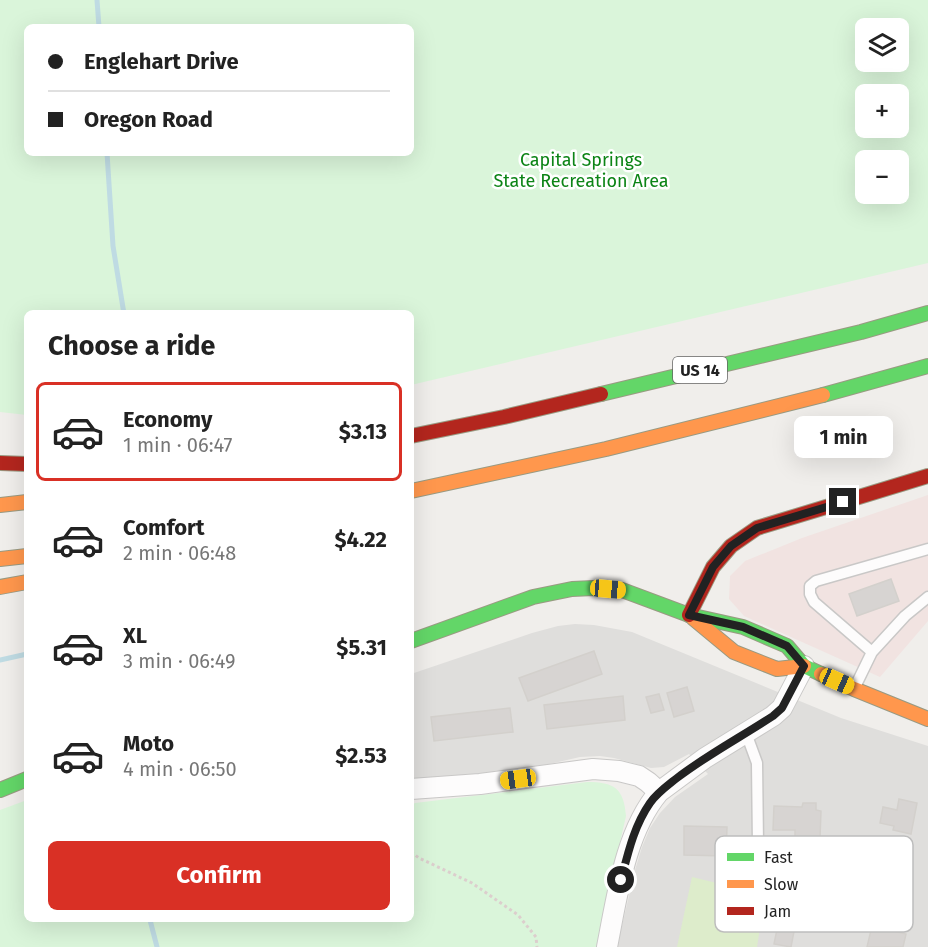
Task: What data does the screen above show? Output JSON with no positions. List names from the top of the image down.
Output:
{
  "streets": {
    "main road": ["US 14"]
  },
  "parks": ["Capital Springs State Recreation Area"],
  "legend": ["Fast", "Slow", "Jam"],
  "page": {
    "map_buttons": ["+", "−"],
    "banner": ["Englehart Drive", "Oregon Road"],
    "heading": "Choose a ride",
    "list": [
      {
        "name": "Economy",
        "note": "1 min · 06:47",
        "value": "$3.13"
      },
      {
        "name": "Comfort",
        "note": "2 min · 06:48",
        "value": "$4.22"
      },
      {
        "name": "XL",
        "note": "3 min · 06:49",
        "value": "$5.31"
      },
      {
        "name": "Moto",
        "note": "4 min · 06:50",
        "value": "$2.53"
      }
    ],
    "bubble": "1 min",
    "buttons": "Confirm"
  }
}
